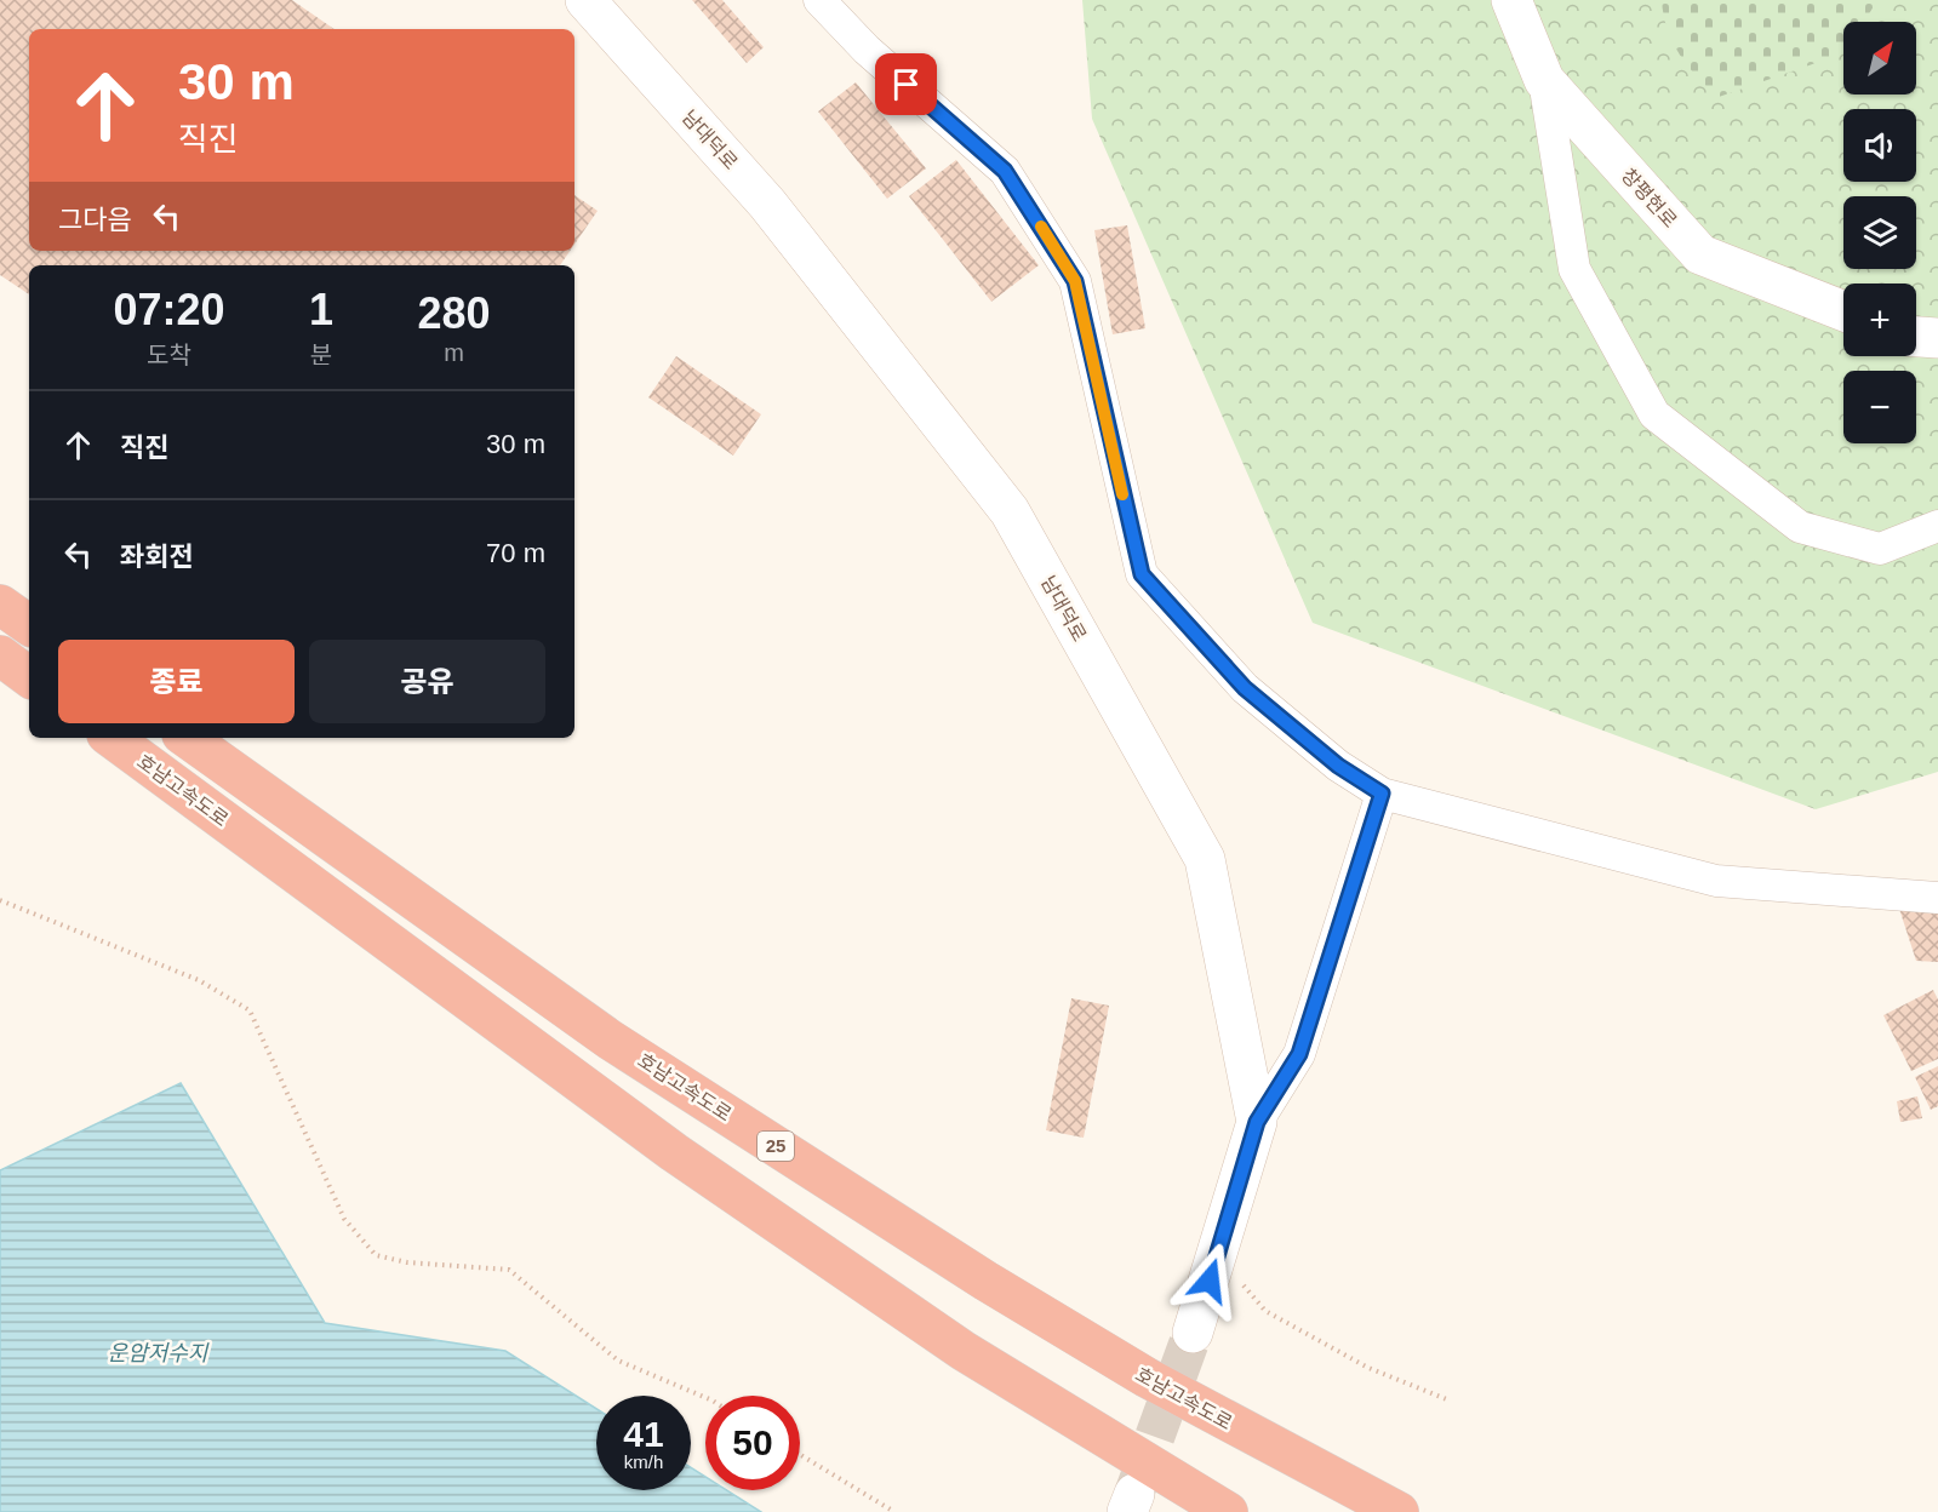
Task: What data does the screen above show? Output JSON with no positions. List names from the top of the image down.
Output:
{
  "streets": {
    "highway": ["호남고속도로", "25"],
    "main road": ["남대덕로", "창평현로"]
  },
  "water": ["운암저수지"],
  "north": "top right",
  "page": {
    "map_buttons": ["+", "−"],
    "turn": ["30 m", "직진"],
    "then": "그다음",
    "eta": [
      "07:20",
      "도착",
      "1",
      "분",
      "280",
      "m"
    ],
    "list": [
      {
        "name": "직진",
        "value": "30 m"
      },
      {
        "name": "좌회전",
        "value": "70 m"
      }
    ],
    "buttons": ["종료", "공유"],
    "speed": "41 km/h",
    "limit": "50"
  }
}
